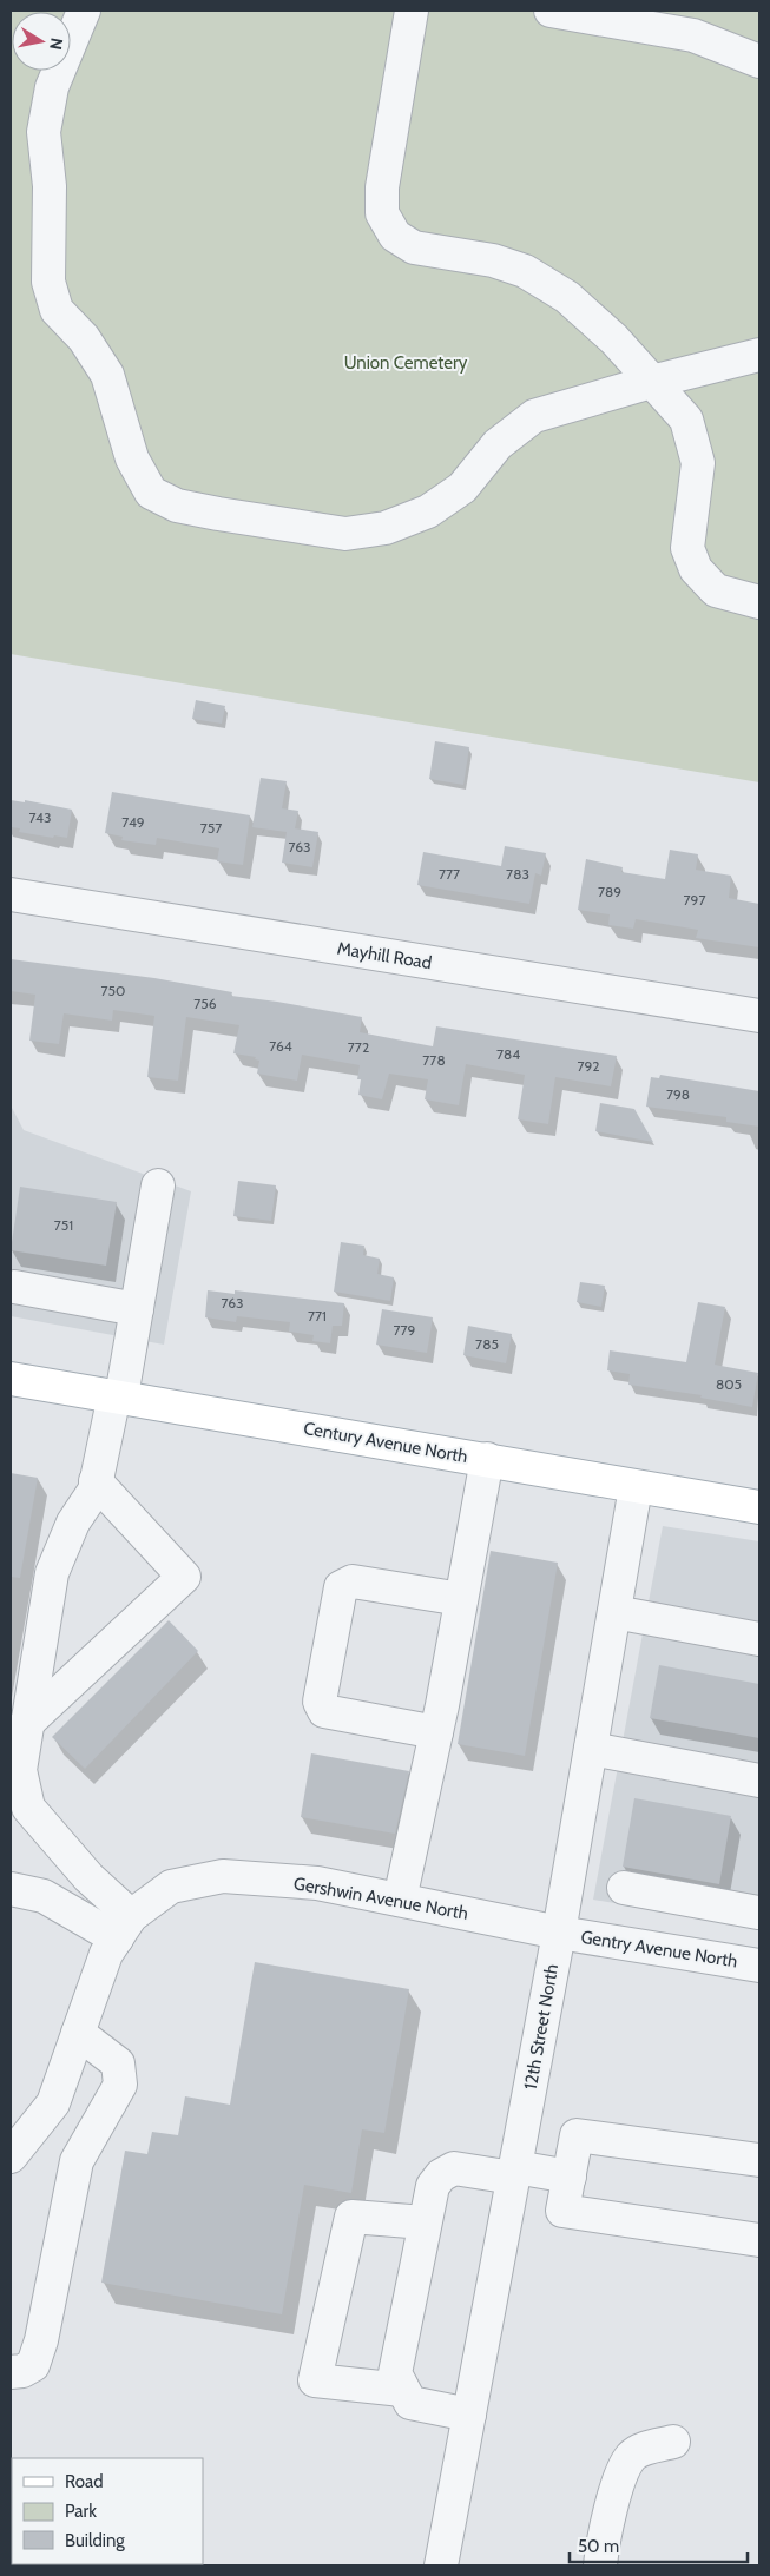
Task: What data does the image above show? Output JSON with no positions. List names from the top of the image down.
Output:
{
  "streets": {
    "main road": ["Century Avenue North"],
    "street": [
      "Mayhill Road",
      "Gershwin Avenue North",
      "Gentry Avenue North",
      "12th Street North"
    ]
  },
  "crossings": [
    ["Century Avenue North", "12th Street North"],
    ["Gershwin Avenue North", "Gentry Avenue North"],
    ["Gershwin Avenue North", "12th Street North"],
    ["Gentry Avenue North", "12th Street North"]
  ],
  "parks": ["Union Cemetery"],
  "house_numbers": [
    "743",
    "749",
    "757",
    "763",
    "777",
    "783",
    "789",
    "797",
    "750",
    "756",
    "764",
    "772",
    "784",
    "778",
    "792",
    "798",
    "751",
    "763",
    "771",
    "779",
    "785",
    "805"
  ],
  "legend": ["Road", "Park", "Building"],
  "scale_bar": "50 m",
  "north": "right"
}
